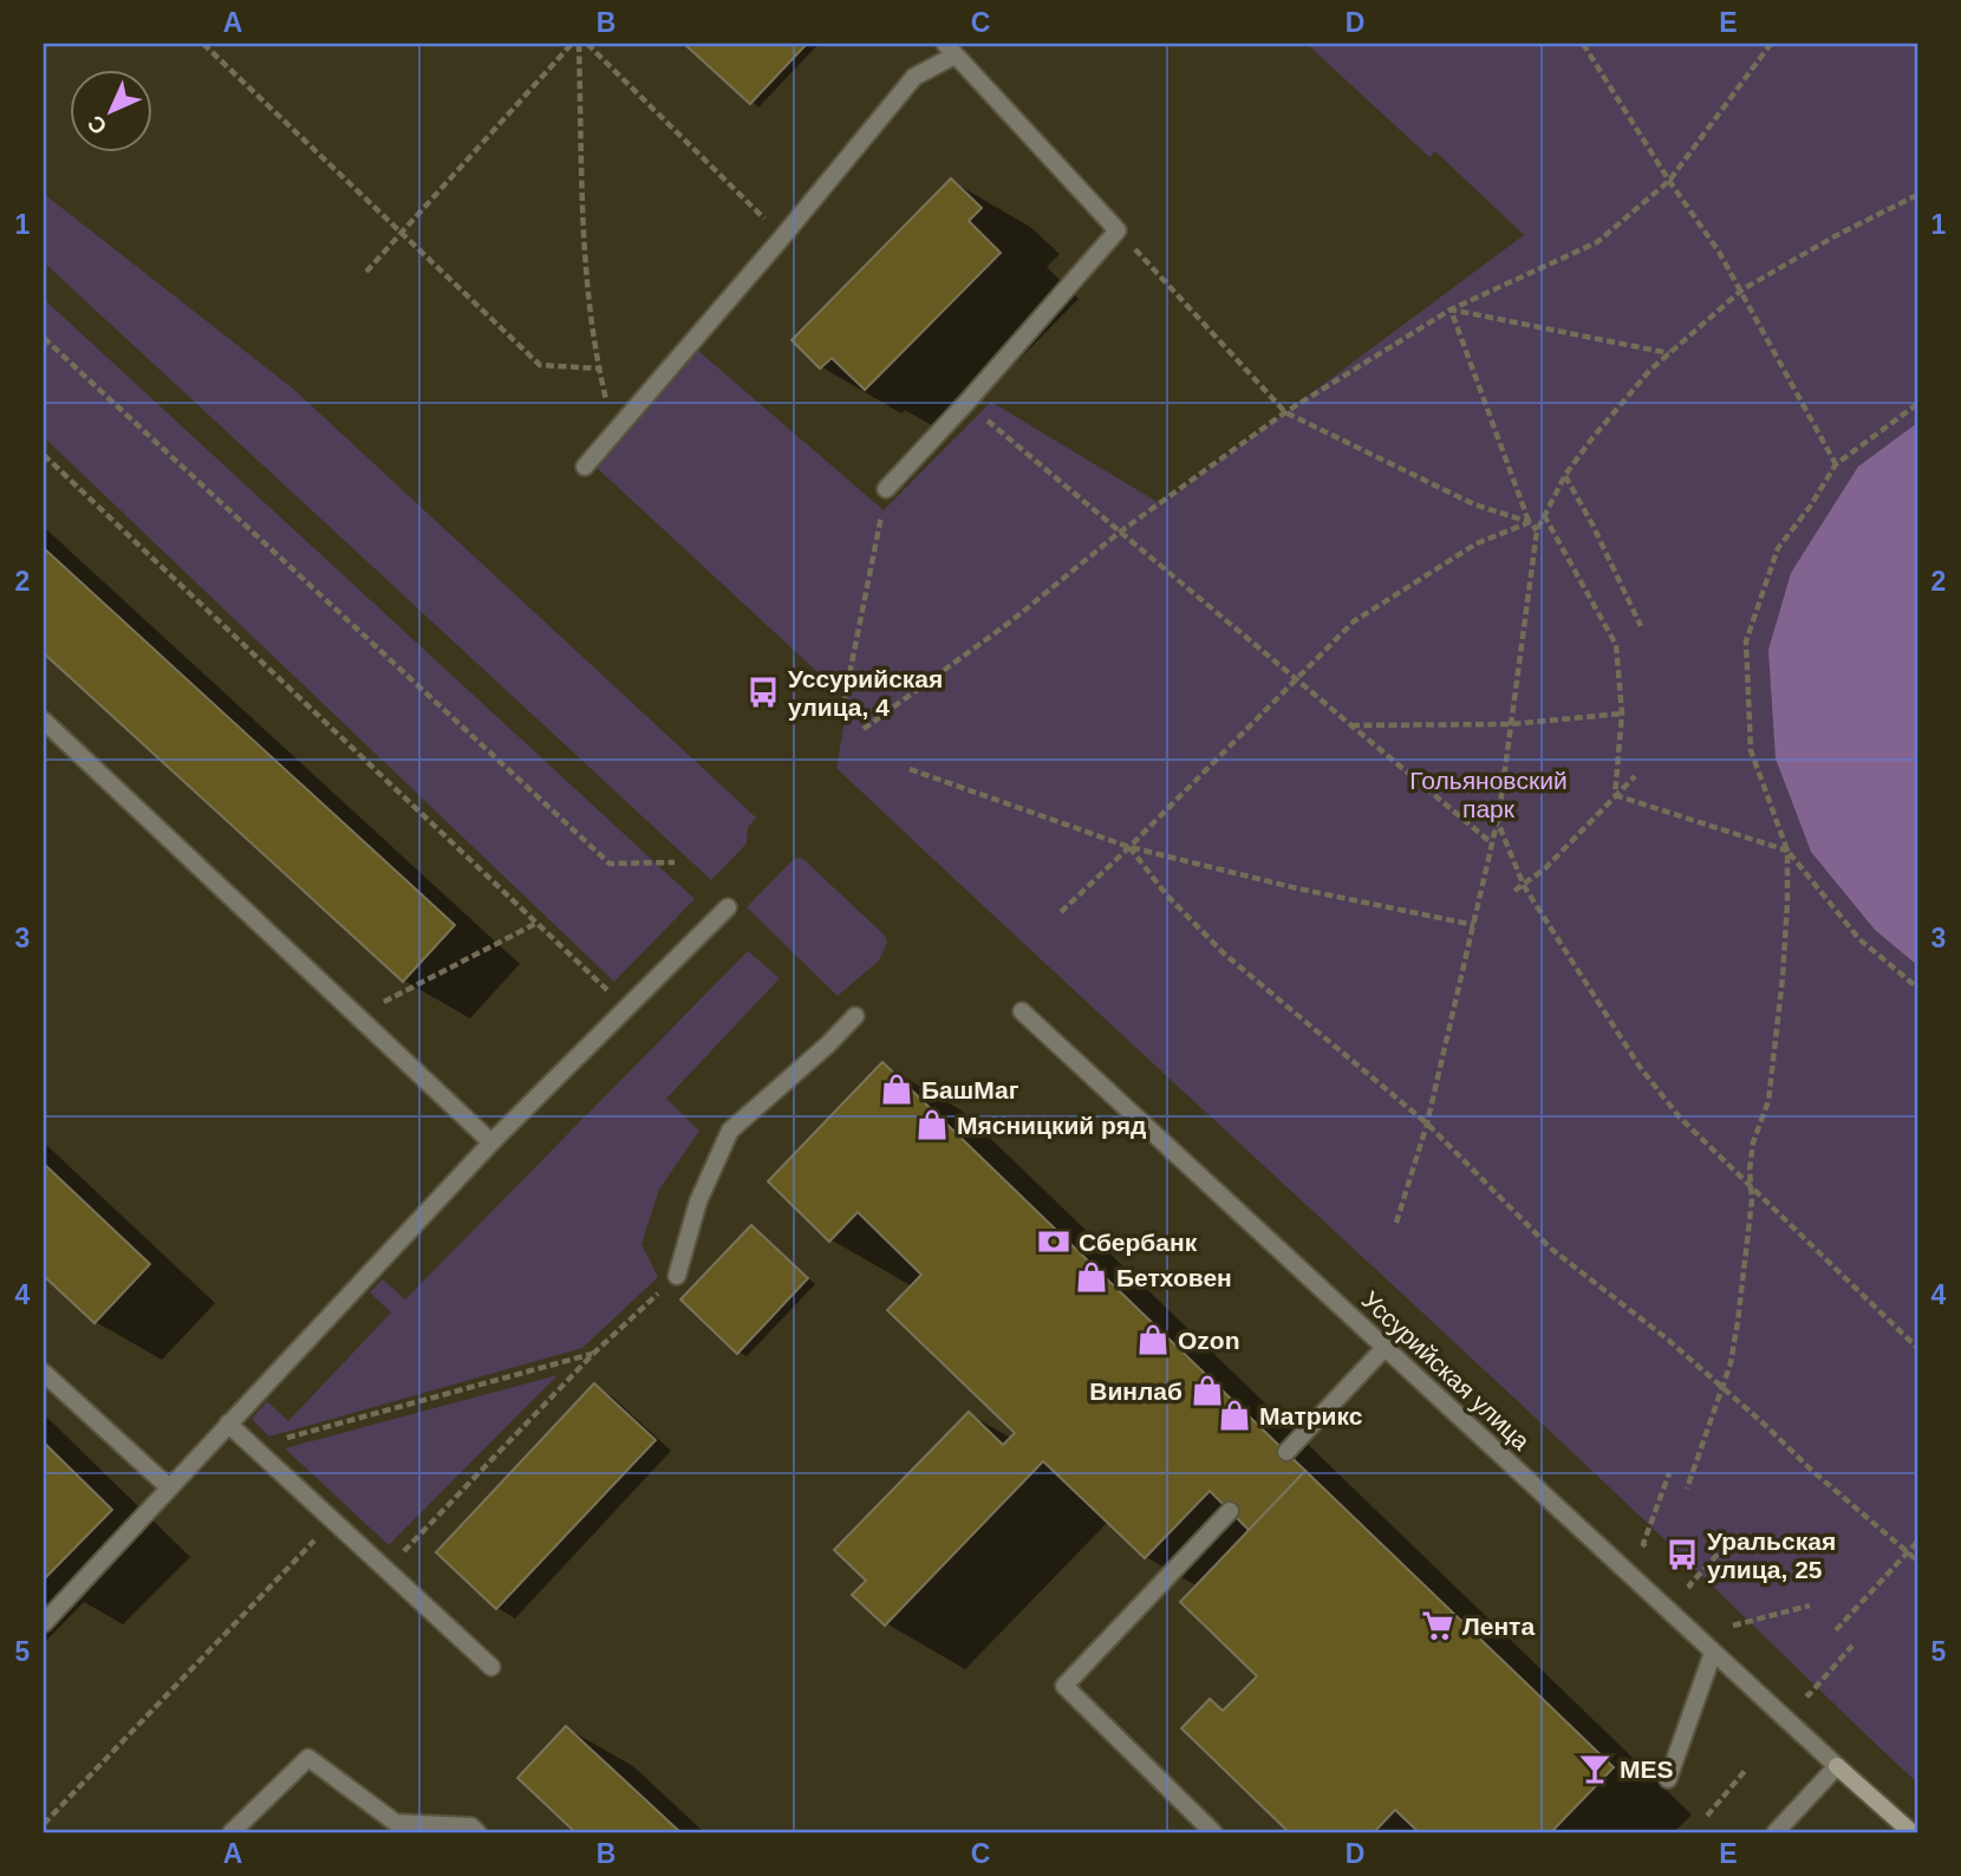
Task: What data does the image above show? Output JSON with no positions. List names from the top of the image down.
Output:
{
  "streets": {
    "street": ["Уссурийская улица"]
  },
  "parks": ["Гольяновcкий парк"],
  "places": {
    "bus stop": ["Уссурийская улица, 4", "Уральская улица, 25"],
    "shop": [
      "БашМаг",
      "Мясницкий ряд",
      "Бетховен",
      "Ozon",
      "Винлаб",
      "Матрикс"
    ],
    "bank": ["Сбербанк"],
    "supermarket": ["Лента"],
    "bar": ["MES"]
  },
  "north": "bottom left",
  "grid": {
    "columns": [
      "A",
      "B",
      "C",
      "D",
      "E"
    ],
    "rows": [
      "1",
      "2",
      "3",
      "4",
      "5"
    ]
  }
}
